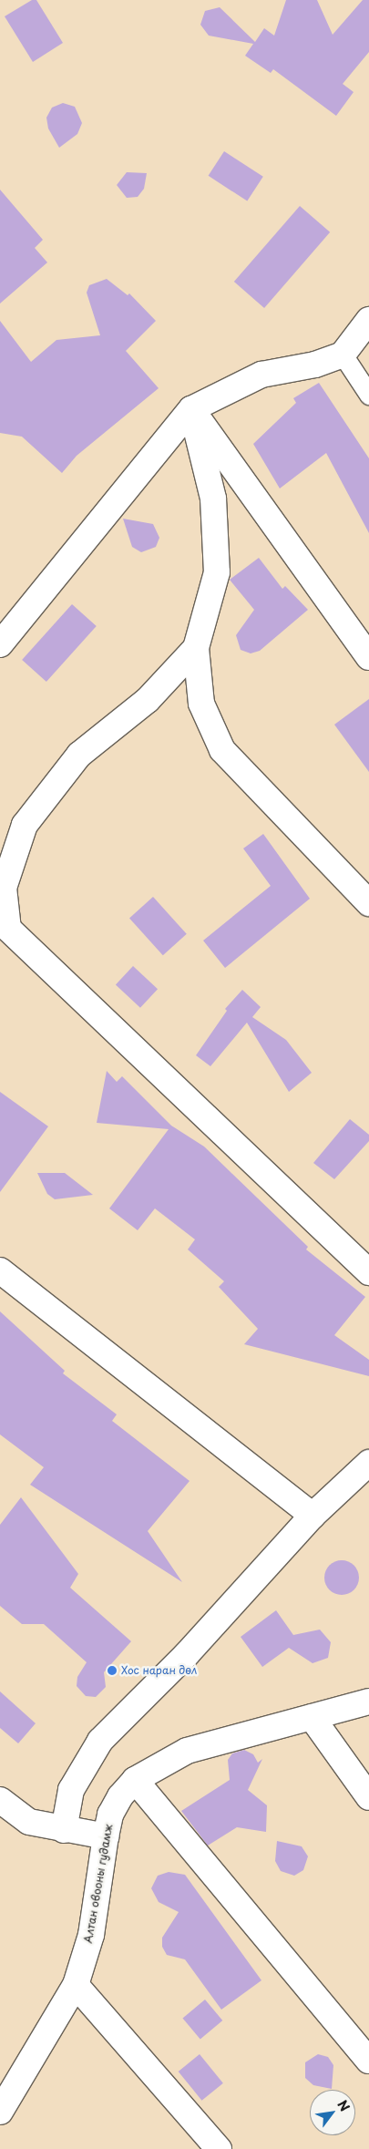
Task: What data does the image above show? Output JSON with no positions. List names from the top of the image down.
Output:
{
  "streets": {
    "street": ["Алтан овооны гудамж"]
  },
  "places": ["Хос наран дөл"],
  "north": "top right"
}
